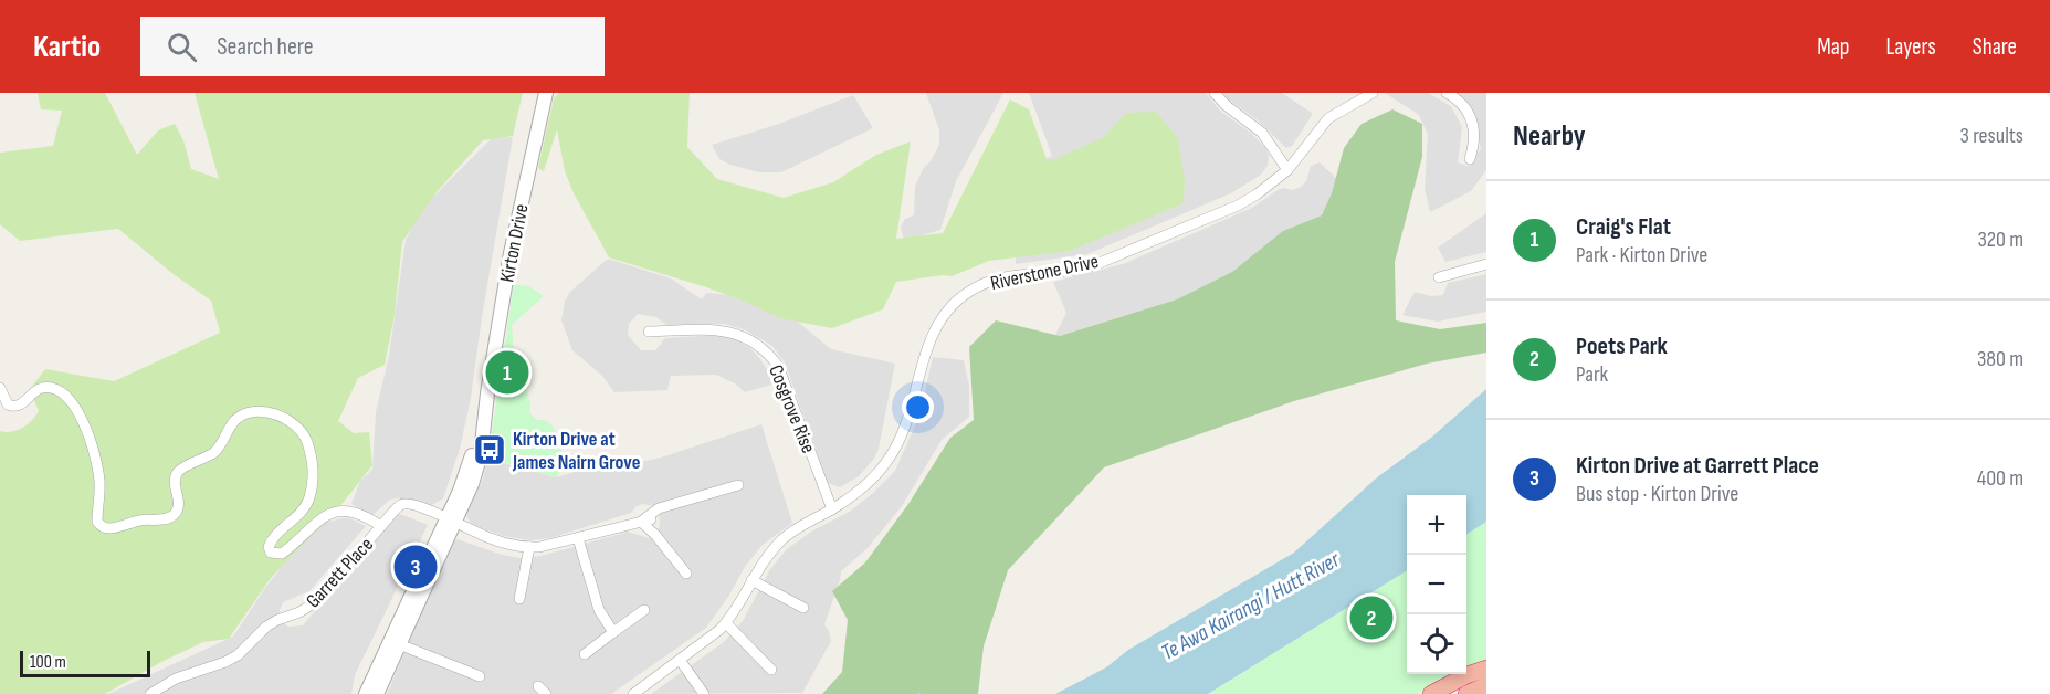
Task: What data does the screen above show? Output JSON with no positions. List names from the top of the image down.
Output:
{
  "streets": {
    "street": [
      "Kirton Drive",
      "Riverstone Drive",
      "Cosgrove Rise",
      "Garrett Place"
    ]
  },
  "crossings": [
    ["Kirton Drive", "Garrett Place"],
    ["Riverstone Drive", "Cosgrove Rise"]
  ],
  "water": ["Te Awa Kairangi / Hutt River"],
  "places": {
    "bus stop": ["Kirton Drive at James Nairn Grove"]
  },
  "scale_bar": "100 m",
  "page": {
    "header": "Kartio",
    "search": "Search here",
    "nav": ["Map", "Layers", "Share"],
    "heading": ["Nearby", "3 results"],
    "list": [
      {
        "mark": "1",
        "name": "Craig's Flat",
        "note": "Park · Kirton Drive",
        "value": "320 m"
      },
      {
        "mark": "2",
        "name": "Poets Park",
        "note": "Park",
        "value": "380 m"
      },
      {
        "mark": "3",
        "name": "Kirton Drive at Garrett Place",
        "note": "Bus stop · Kirton Drive",
        "value": "400 m"
      }
    ],
    "pins": ["1", "3", "2"],
    "map_buttons": ["+", "−"],
    "scale": "100 m"
  }
}
